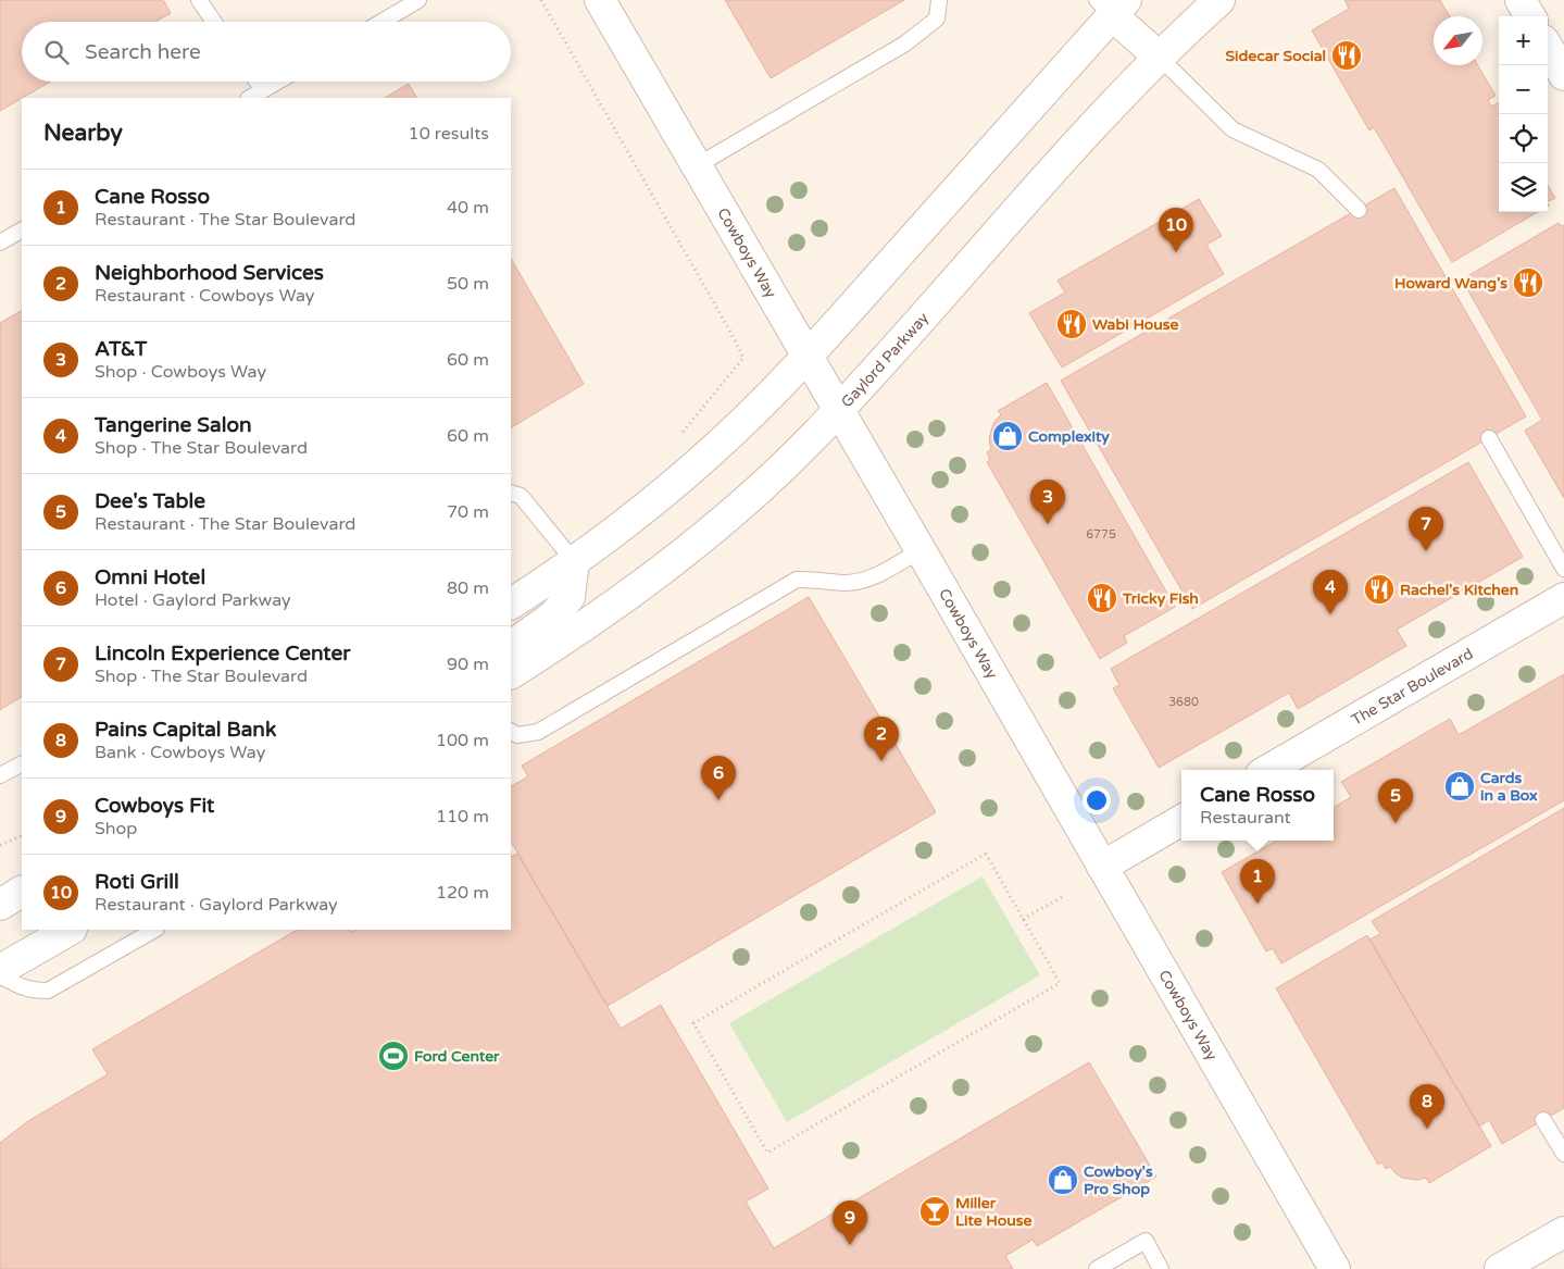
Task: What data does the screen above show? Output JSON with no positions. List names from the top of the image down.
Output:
{
  "streets": {
    "street": ["Cowboys Way", "Gaylord Parkway", "The Star Boulevard"]
  },
  "crossings": [
    ["Cowboys Way", "Gaylord Parkway"]
  ],
  "places": {
    "restaurant": [
      "Sidecar Social",
      "Howard Wang's",
      "Wabi House",
      "Rachel's Kitchen",
      "Tricky Fish"
    ],
    "shop": ["Complexity", "Cards in a Box", "Cowboy's Pro Shop"],
    "sports": ["Ford Center"],
    "bar": ["Miller Lite House"]
  },
  "house_numbers": ["6775", "3680"],
  "north": "bottom left",
  "page": {
    "map_buttons": ["+", "−"],
    "search": "Search here",
    "heading": ["Nearby", "10 results"],
    "list": [
      {
        "mark": "1",
        "name": "Cane Rosso",
        "note": "Restaurant · The Star Boulevard",
        "value": "40 m"
      },
      {
        "mark": "2",
        "name": "Neighborhood Services",
        "note": "Restaurant · Cowboys Way",
        "value": "50 m"
      },
      {
        "mark": "3",
        "name": "AT&T",
        "note": "Shop · Cowboys Way",
        "value": "60 m"
      },
      {
        "mark": "4",
        "name": "Tangerine Salon",
        "note": "Shop · The Star Boulevard",
        "value": "60 m"
      },
      {
        "mark": "5",
        "name": "Dee's Table",
        "note": "Restaurant · The Star Boulevard",
        "value": "70 m"
      },
      {
        "mark": "6",
        "name": "Omni Hotel",
        "note": "Hotel · Gaylord Parkway",
        "value": "80 m"
      },
      {
        "mark": "7",
        "name": "Lincoln Experience Center",
        "note": "Shop · The Star Boulevard",
        "value": "90 m"
      },
      {
        "mark": "8",
        "name": "Pains Capital Bank",
        "note": "Bank · Cowboys Way",
        "value": "100 m"
      },
      {
        "mark": "9",
        "name": "Cowboys Fit",
        "note": "Shop",
        "value": "110 m"
      },
      {
        "mark": "10",
        "name": "Roti Grill",
        "note": "Restaurant · Gaylord Parkway",
        "value": "120 m"
      }
    ],
    "pins": [
      "10",
      "3",
      "7",
      "4",
      "2",
      "6",
      "5",
      "1",
      "8",
      "9"
    ],
    "popup": ["Cane Rosso", "Restaurant"]
  }
}
